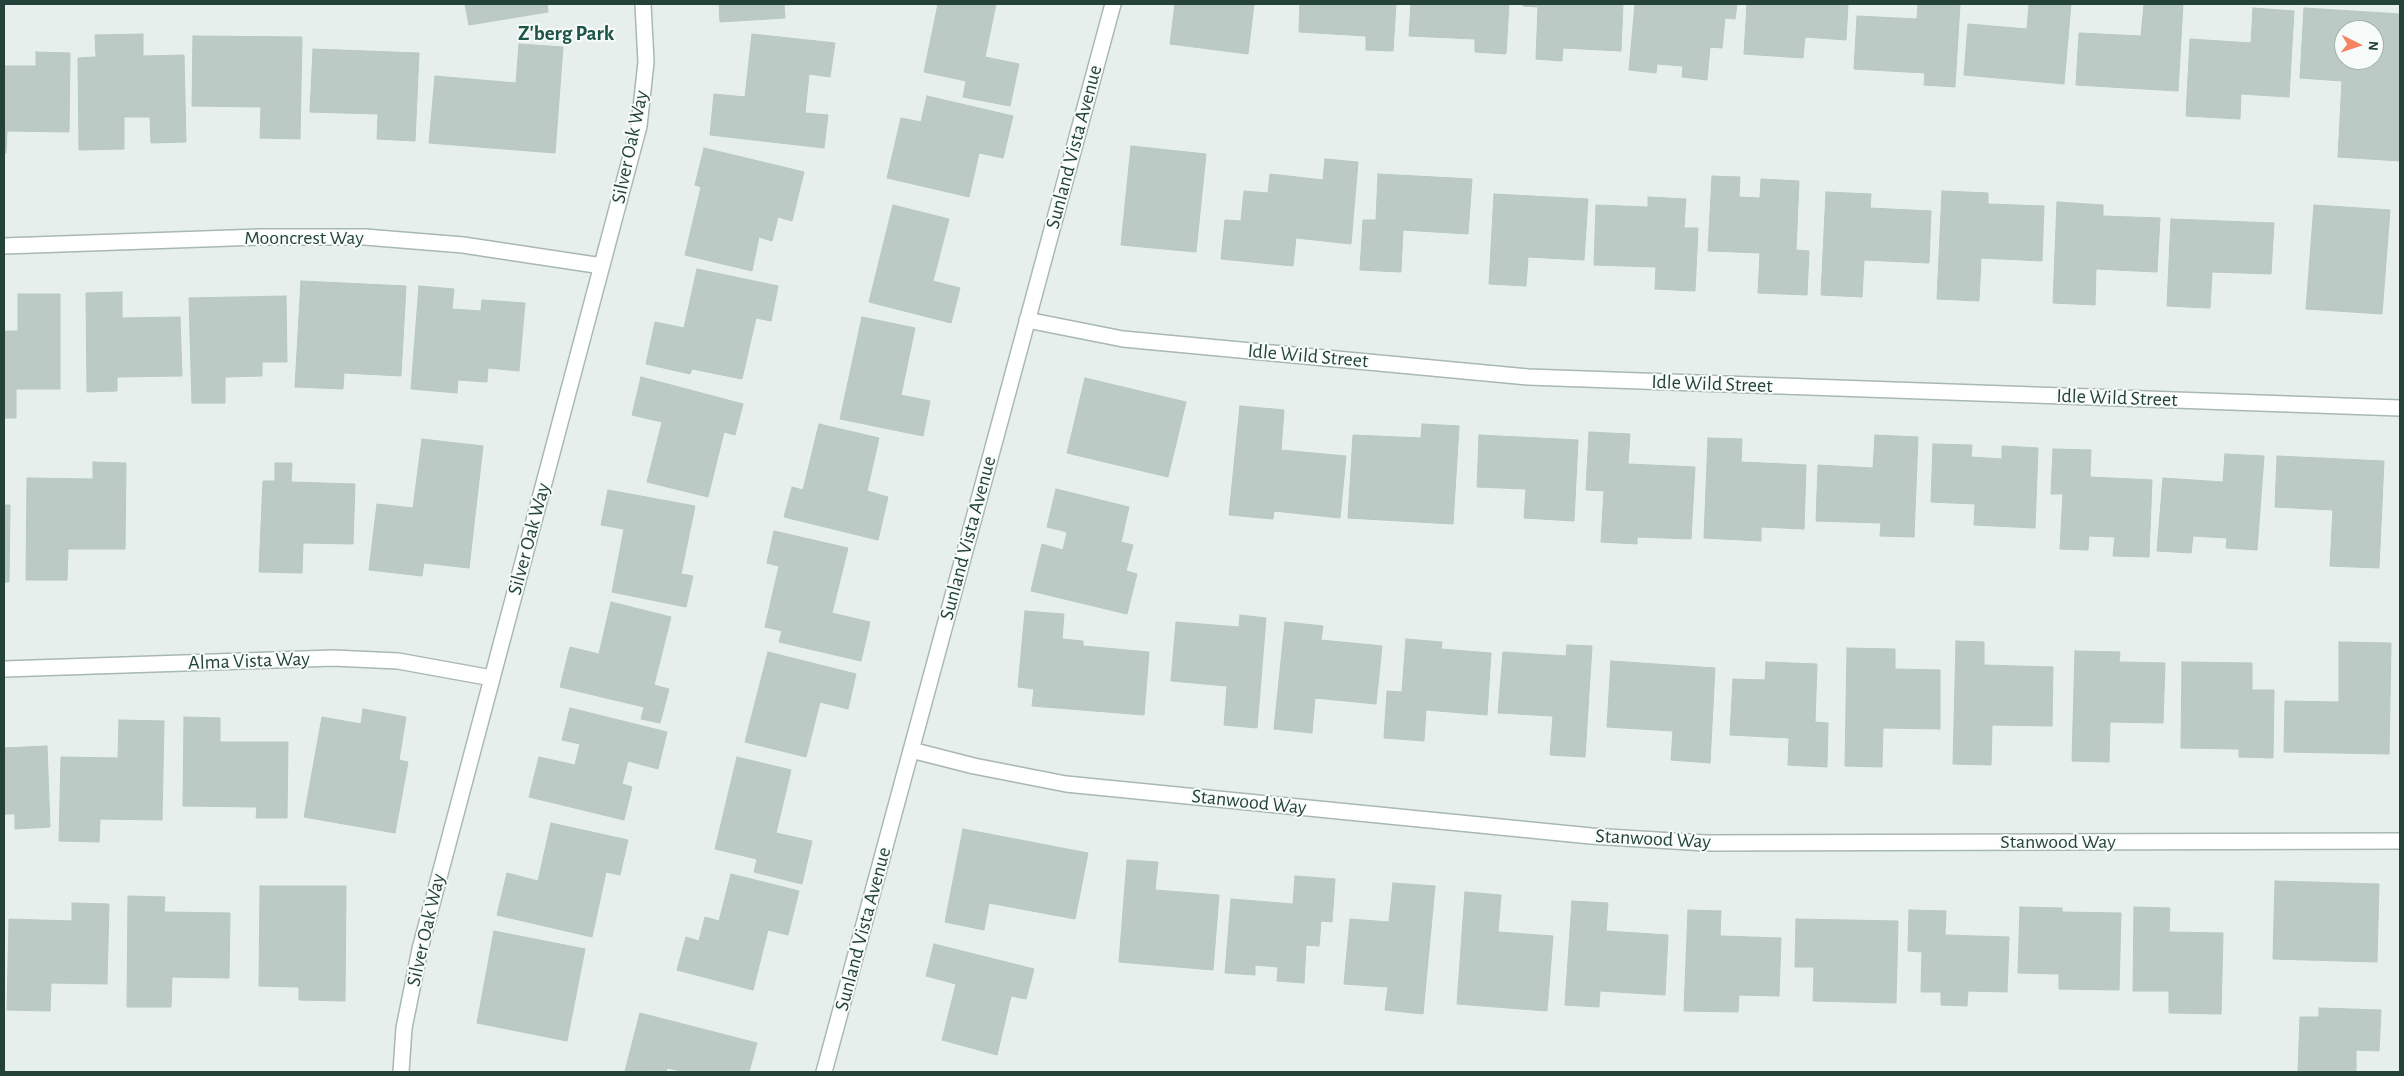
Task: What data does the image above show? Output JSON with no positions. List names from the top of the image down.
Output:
{
  "streets": {
    "street": [
      "Silver Oak Way",
      "Sunland Vista Avenue",
      "Mooncrest Way",
      "Idle Wild Street",
      "Alma Vista Way",
      "Stanwood Way"
    ]
  },
  "crossings": [
    ["Silver Oak Way", "Mooncrest Way"],
    ["Silver Oak Way", "Alma Vista Way"],
    ["Sunland Vista Avenue", "Idle Wild Street"],
    ["Sunland Vista Avenue", "Stanwood Way"]
  ],
  "districts": ["Z'berg Park"],
  "north": "right"
}
